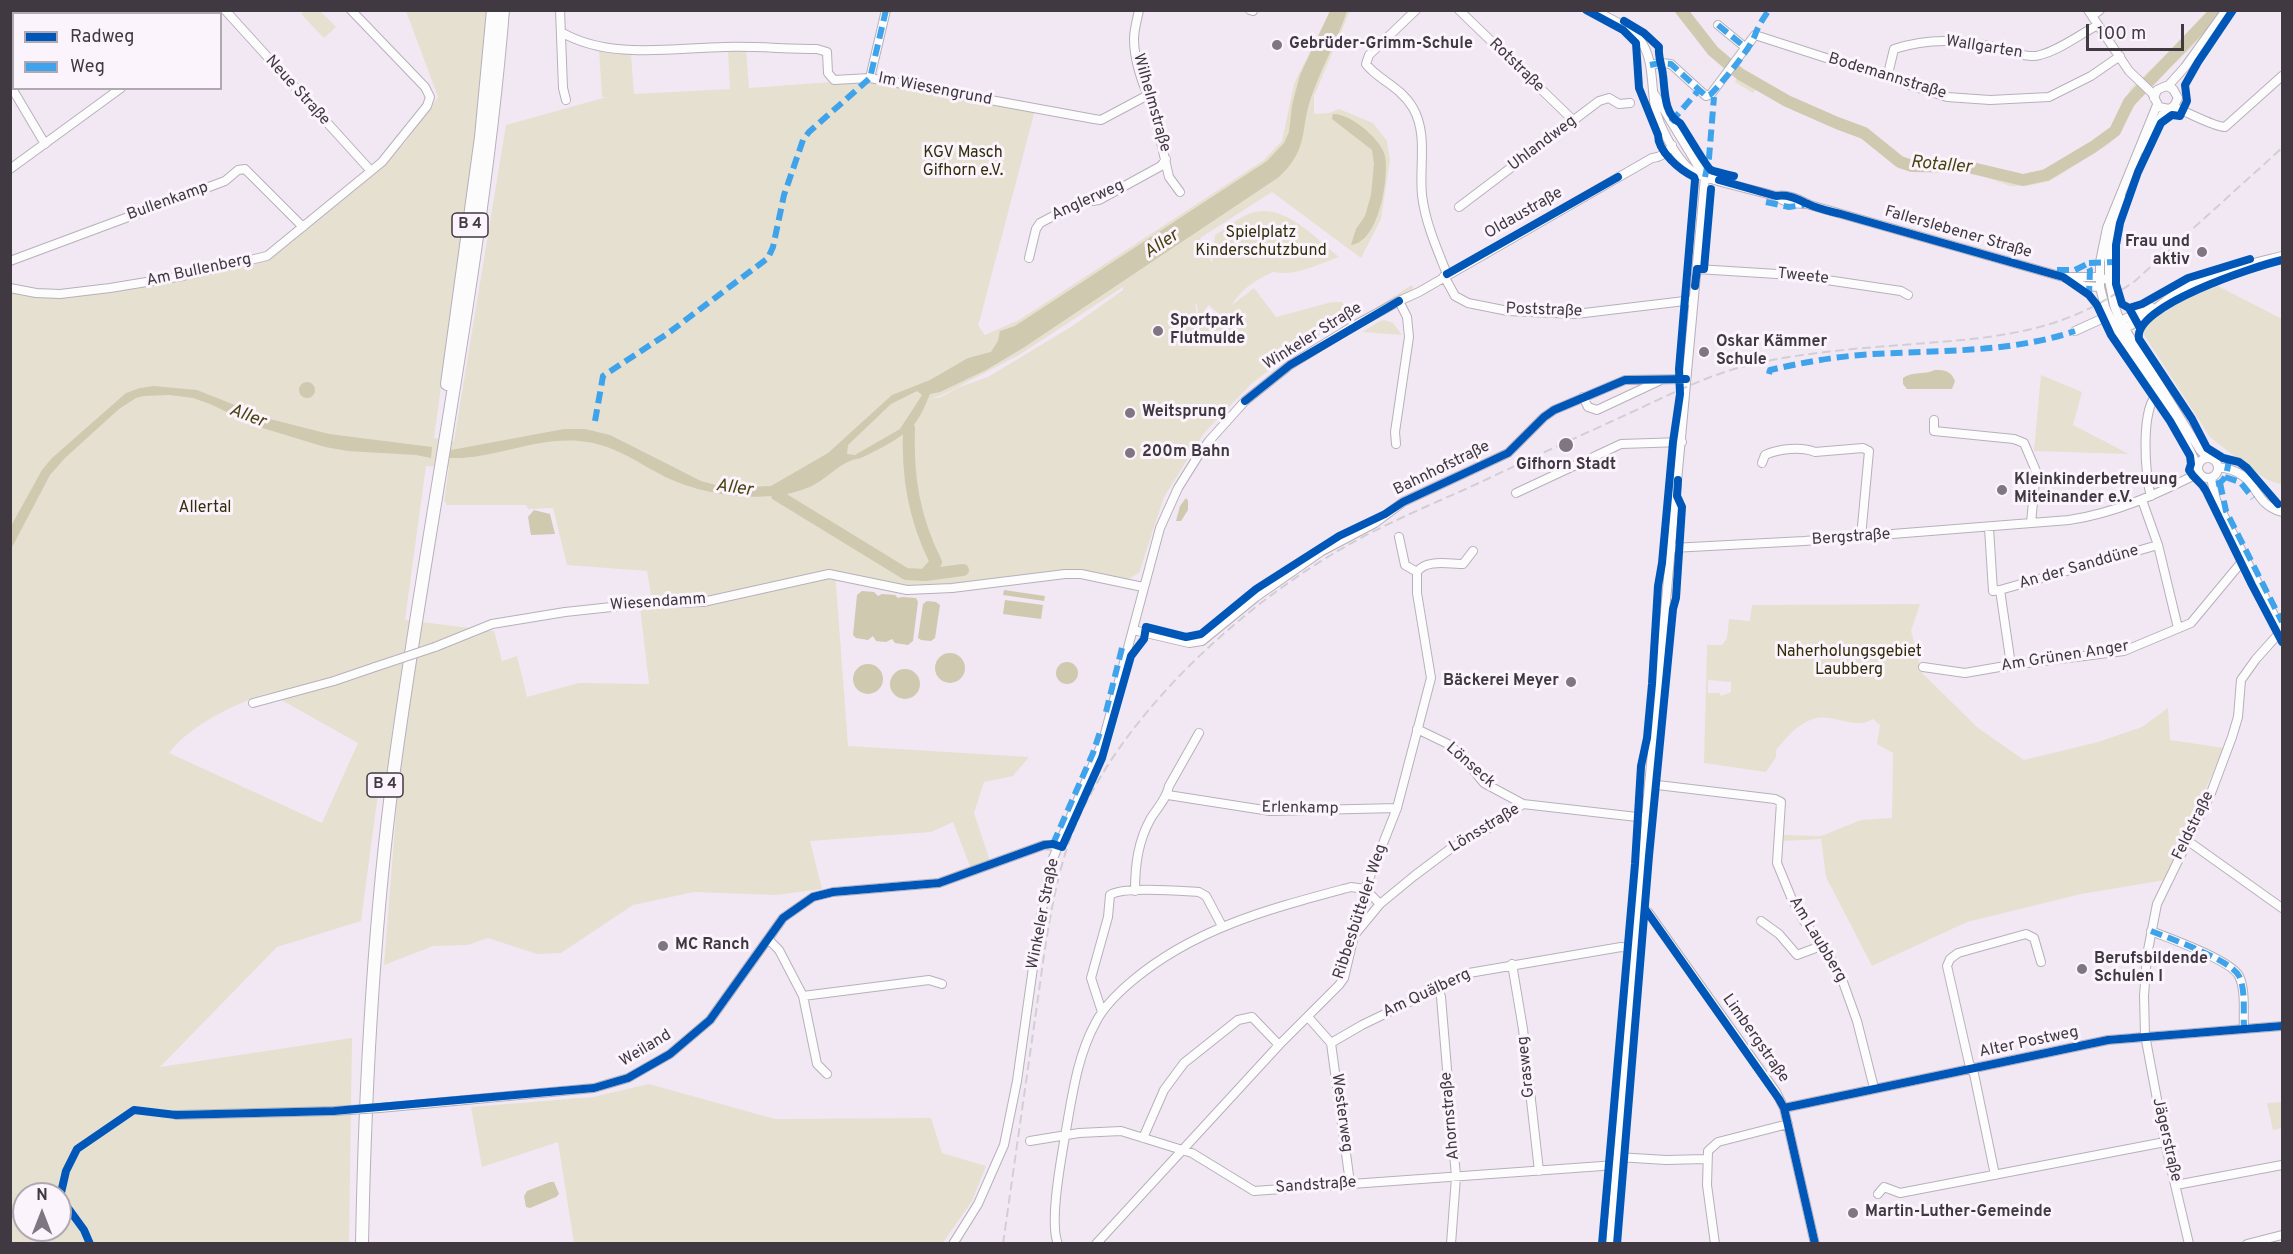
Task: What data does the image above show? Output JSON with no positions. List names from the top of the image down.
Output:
{
  "streets": {
    "highway": ["B 4"],
    "street": [
      "Wallgarten",
      "Rotstraße",
      "Bodemannstraße",
      "Im Wiesengrund",
      "Neue Straße",
      "Wilhelmstraße",
      "Uhlandweg",
      "Anglerweg",
      "Bullenkamp",
      "Oldaustraße",
      "Fallerslebener Straße",
      "Am Bullenberg",
      "Tweete",
      "Poststraße",
      "Winkeler Straße",
      "Bahnhofstraße",
      "Bergstraße",
      "An der Sanddüne",
      "Wiesendamm",
      "Am Grünen Anger",
      "Lönseck",
      "Erlenkamp",
      "Feldstraße",
      "Lönsstraße",
      "Ribbesbütteler Weg",
      "Am Laubberg",
      "Am Quälberg",
      "Limbergstraße",
      "Alter Postweg",
      "Weiland",
      "Grasweg",
      "Westerweg",
      "Ahornstraße",
      "Jägerstraße",
      "Sandstraße"
    ]
  },
  "crossings": [
    ["Wallgarten", "Bodemannstraße"],
    ["Rotstraße", "Uhlandweg"],
    ["Im Wiesengrund", "Wilhelmstraße"],
    ["Neue Straße", "Am Bullenberg"],
    ["Wilhelmstraße", "Anglerweg"],
    ["Bullenkamp", "Am Bullenberg"],
    ["Oldaustraße", "Poststraße"],
    ["Oldaustraße", "Winkeler Straße"],
    ["Winkeler Straße", "Bahnhofstraße"],
    ["Winkeler Straße", "Wiesendamm"],
    ["Winkeler Straße", "Weiland"],
    ["Lönseck", "Lönsstraße"],
    ["Lönseck", "Ribbesbütteler Weg"],
    ["Erlenkamp", "Ribbesbütteler Weg"],
    ["Feldstraße", "Alter Postweg"],
    ["Feldstraße", "Jägerstraße"],
    ["Lönsstraße", "Ribbesbütteler Weg"],
    ["Ribbesbütteler Weg", "Sandstraße"],
    ["Am Laubberg", "Alter Postweg"],
    ["Am Quälberg", "Grasweg"],
    ["Am Quälberg", "Westerweg"],
    ["Am Quälberg", "Ahornstraße"],
    ["Limbergstraße", "Alter Postweg"],
    ["Alter Postweg", "Jägerstraße"],
    ["Grasweg", "Sandstraße"],
    ["Westerweg", "Sandstraße"],
    ["Ahornstraße", "Sandstraße"]
  ],
  "water": ["Rotaller", "Aller"],
  "parks": [
    "KGV Masch Gifhorn e.V.",
    "Spielplatz Kinderschutzbund",
    "Allertal",
    "Naherholungsgebiet Laubberg"
  ],
  "places": [
    "Gebrüder-Grimm-Schule",
    "Frau und aktiv",
    "Sportpark Flutmulde",
    "Oskar Kämmer Schule",
    "Weitsprung",
    "Gifhorn Stadt",
    "200m Bahn",
    "Kleinkinderbetreuung Miteinander e.V.",
    "Bäckerei Meyer",
    "MC Ranch",
    "Berufsbildende Schulen I",
    "Martin-Luther-Gemeinde"
  ],
  "legend": ["Radweg", "Weg"],
  "scale_bar": "100 m",
  "north": "top"
}
